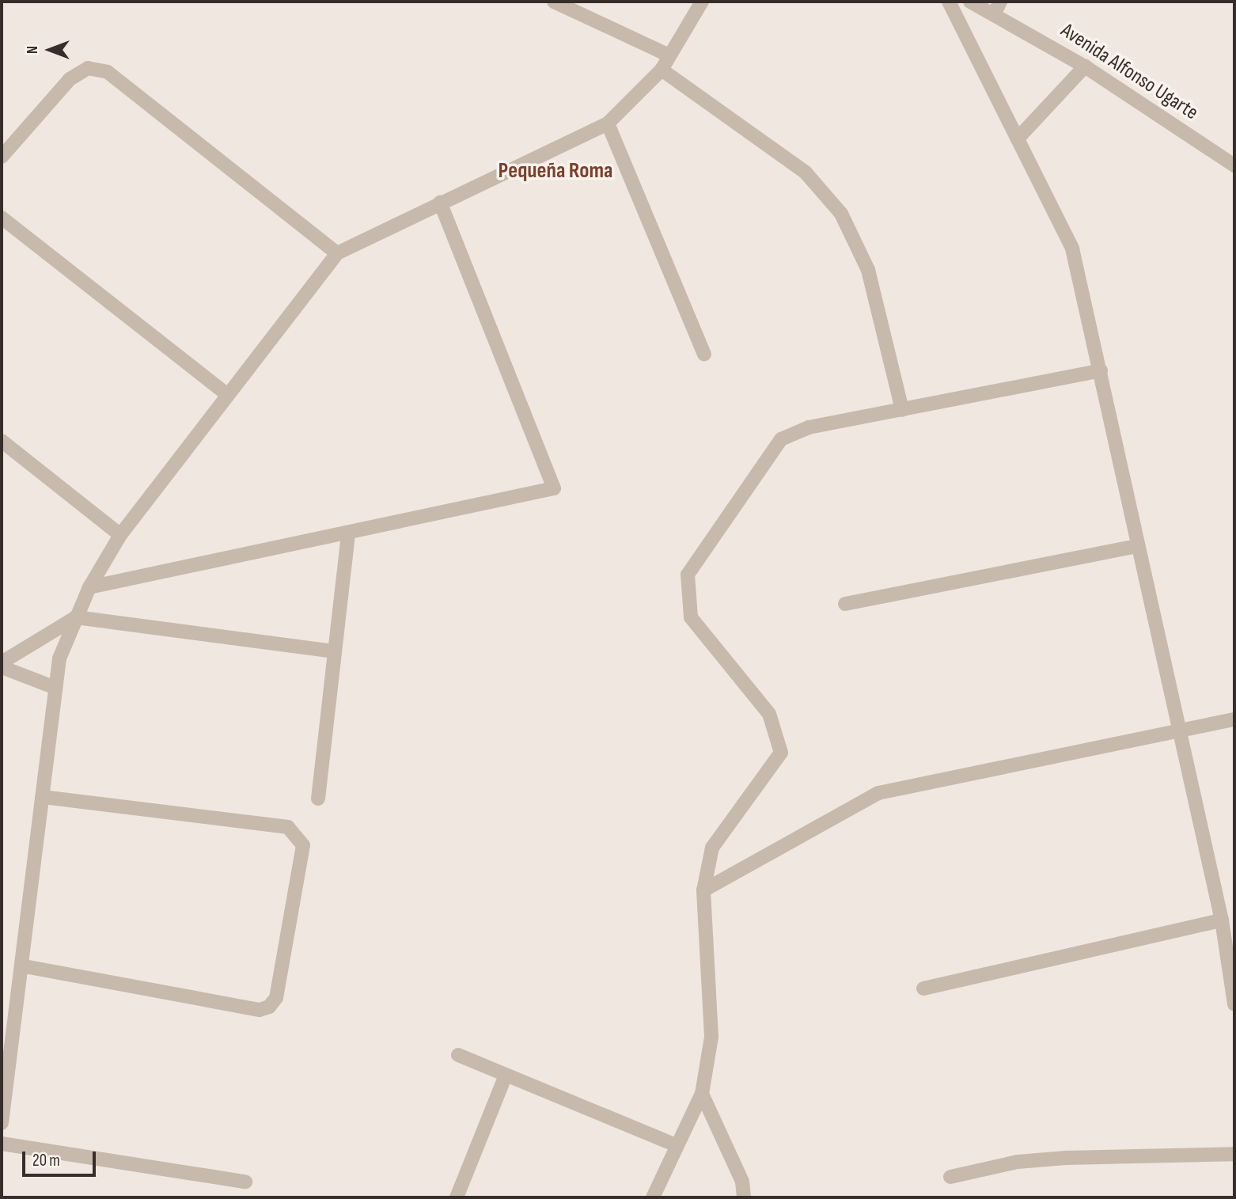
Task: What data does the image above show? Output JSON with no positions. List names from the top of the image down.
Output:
{
  "streets": {
    "street": ["Avenida Alfonso Ugarte"]
  },
  "districts": ["Pequeña Roma"],
  "scale_bar": "20 m",
  "north": "left"
}
